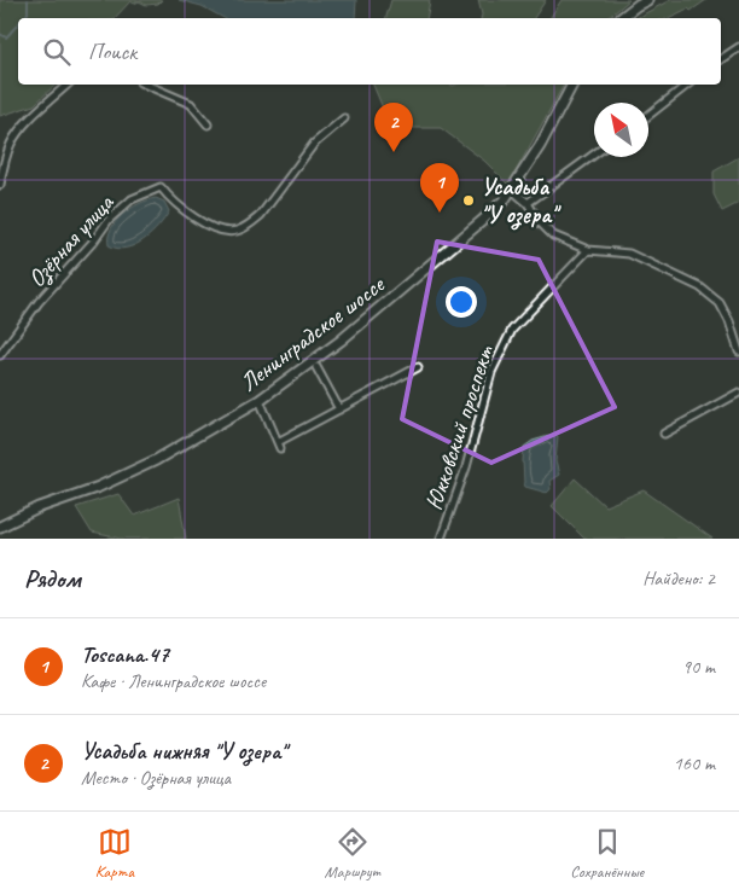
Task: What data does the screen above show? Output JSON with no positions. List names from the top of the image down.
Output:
{
  "streets": {
    "main road": ["Ленинградское шоссе"],
    "street": ["Озёрная улица", "Юкковский проспект"]
  },
  "places": ["Усадьба \"У озера\""],
  "north": "top left",
  "page": {
    "search": "Поиск",
    "pins": ["2", "1"],
    "heading": ["Рядом", "Найдено: 2"],
    "list": [
      {
        "mark": "1",
        "name": "Toscana.47",
        "note": "Кафе · Ленинградское шоссе",
        "value": "90 m"
      },
      {
        "mark": "2",
        "name": "Усадьба нижняя \"У озера\"",
        "note": "Место · Озёрная улица",
        "value": "160 m"
      }
    ],
    "nav": ["Карта", "Маршрут", "Сохранённые"]
  }
}
